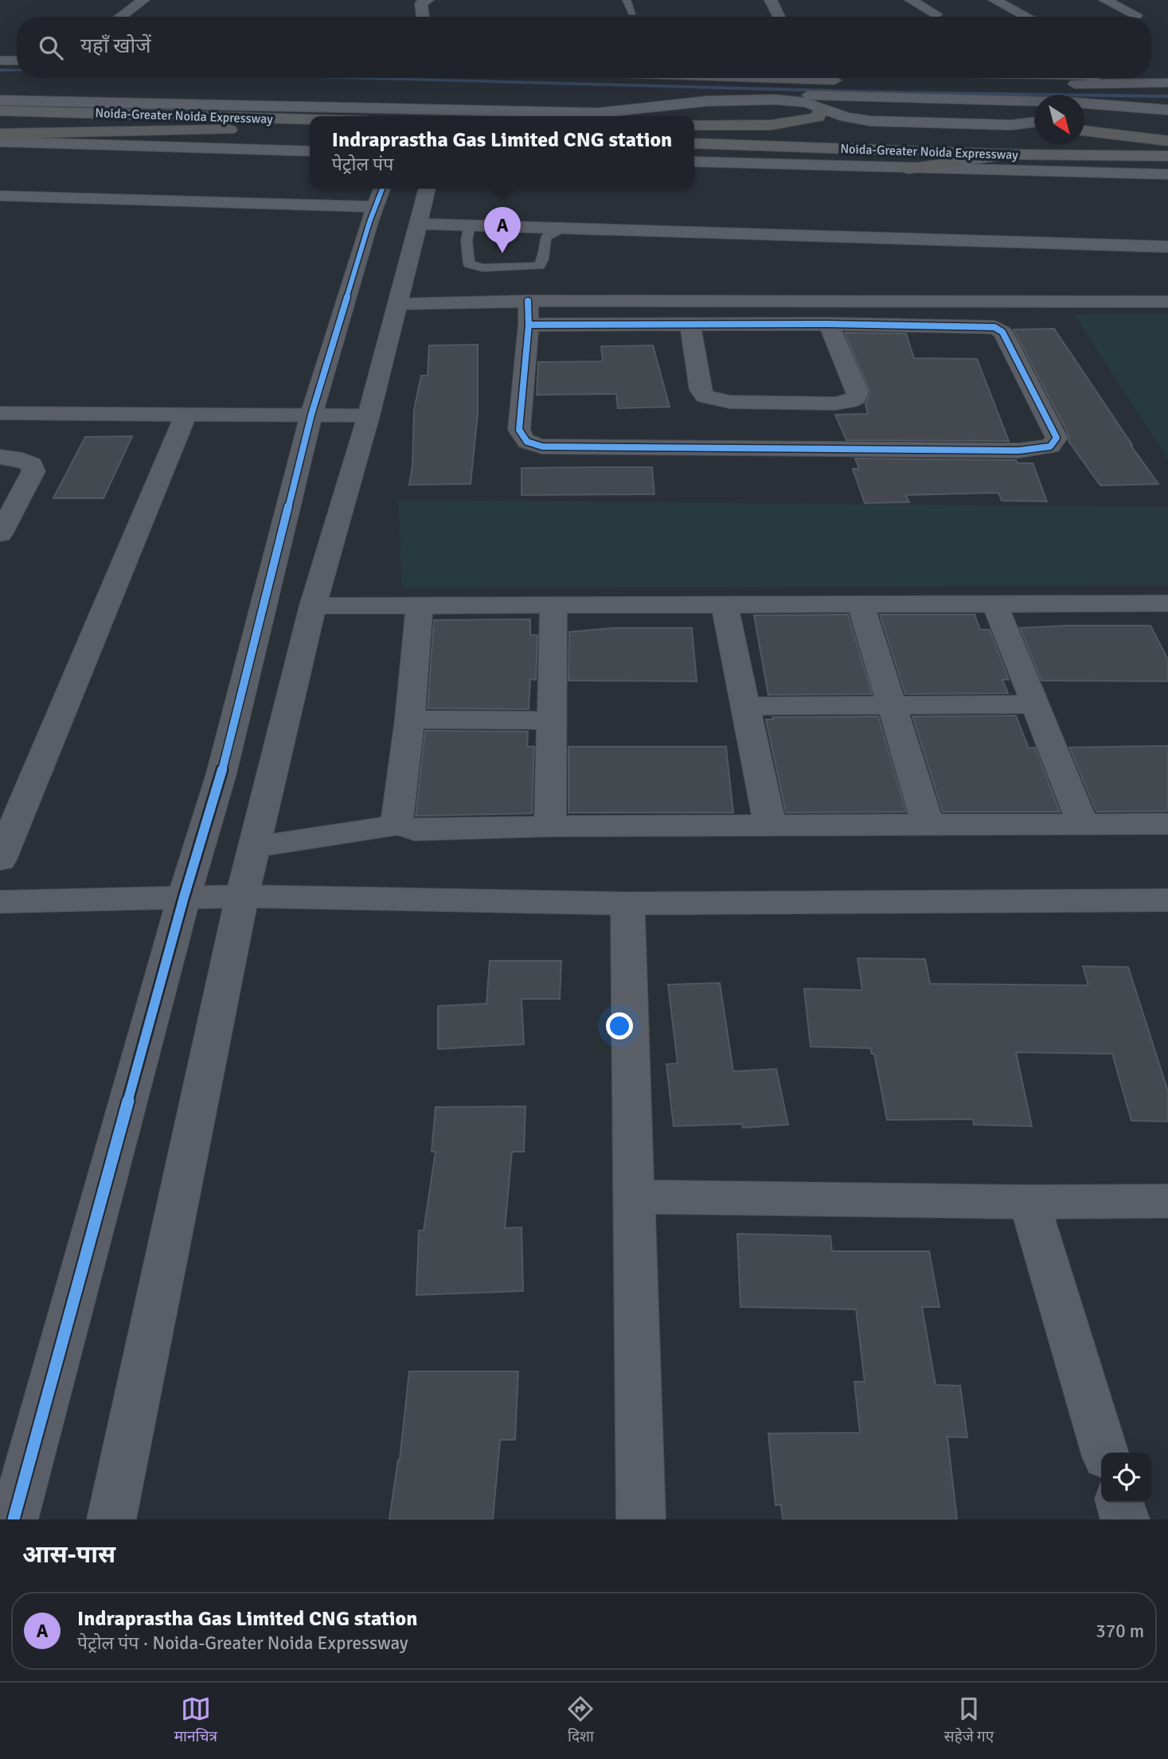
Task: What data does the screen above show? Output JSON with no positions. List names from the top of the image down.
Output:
{
  "streets": {
    "highway": ["Noida-Greater Noida Expressway"]
  },
  "north": "bottom right",
  "page": {
    "search": "यहाँ खोजें",
    "popup": ["Indraprastha Gas Limited CNG station", "पेट्रोल पंप"],
    "pins": "A",
    "heading": "आस-पास",
    "list": [
      {
        "mark": "A",
        "name": "Indraprastha Gas Limited CNG station",
        "note": "पेट्रोल पंप · Noida-Greater Noida Expressway",
        "value": "370 m"
      }
    ],
    "nav": ["मानचित्र", "दिशा", "सहेजे गए"]
  }
}
